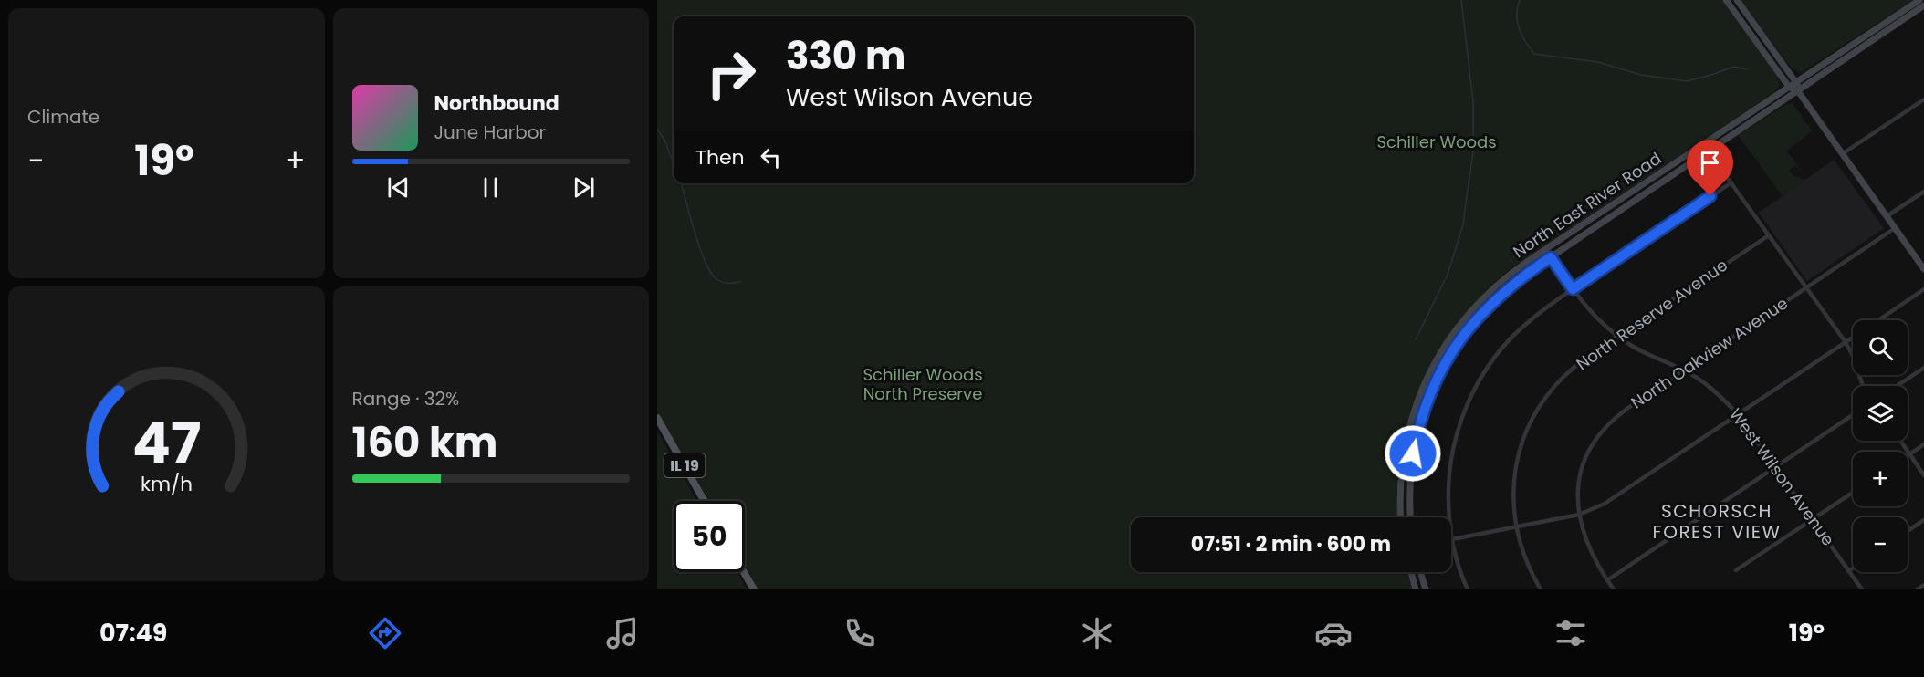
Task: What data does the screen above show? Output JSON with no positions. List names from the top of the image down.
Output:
{
  "streets": {
    "main road": ["North East River Road", "IL 19"],
    "street": ["North Reserve Avenue", "North Oakview Avenue", "West Wilson Avenue"]
  },
  "crossings": [
    ["North East River Road", "West Wilson Avenue"],
    ["North Reserve Avenue", "West Wilson Avenue"],
    ["North Oakview Avenue", "West Wilson Avenue"]
  ],
  "districts": ["SCHORSCH FOREST VIEW"],
  "parks": ["Schiller Woods", "Schiller Woods North Preserve"],
  "page": {
    "tile": [
      "Climate",
      ["Range · 32%", "160 km"]
    ],
    "turn": ["330 m", "West Wilson Avenue"],
    "song": ["Northbound", "June Harbor"],
    "then": "Then",
    "heat": ["−", "19°", "+"],
    "map_buttons": ["+", "−"],
    "limit": "50",
    "trip": "07:51 · 2 min · 600 m",
    "tabs": ["07:49", "19°"],
    "gauge": ["47", "km/h"]
  }
}
